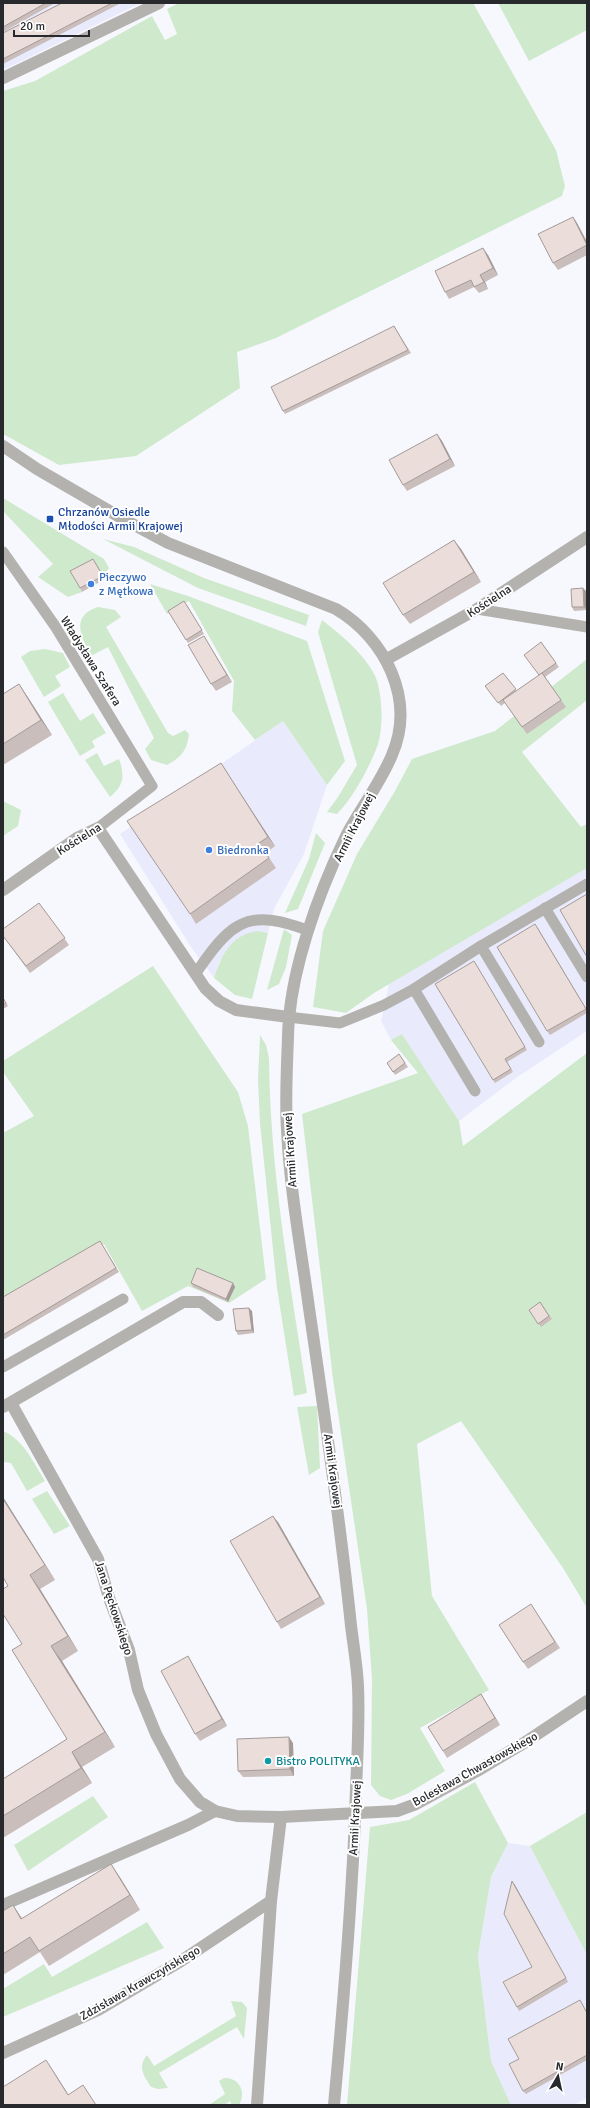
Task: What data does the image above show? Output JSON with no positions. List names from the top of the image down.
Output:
{
  "streets": {
    "street": [
      "Kościelna",
      "Armii Krajowej",
      "Jana Pęckowskiego",
      "Bolesława Chwastowskiego",
      "Zdzisława Krawczyńskiego"
    ],
    "lane": ["Władysława Szafera"]
  },
  "crossings": [
    ["Kościelna", "Władysława Szafera"],
    ["Kościelna", "Armii Krajowej"],
    ["Armii Krajowej", "Jana Pęckowskiego"],
    ["Armii Krajowej", "Bolesława Chwastowskiego"],
    ["Jana Pęckowskiego", "Bolesława Chwastowskiego"]
  ],
  "places": {
    "transit": ["Chrzanów Osiedle Młodości Armii Krajowej"],
    "other": ["Pieczywo z Mętkowa", "Biedronka", "Bistro POLITYKA"]
  },
  "scale_bar": "20 m",
  "north": "top"
}
